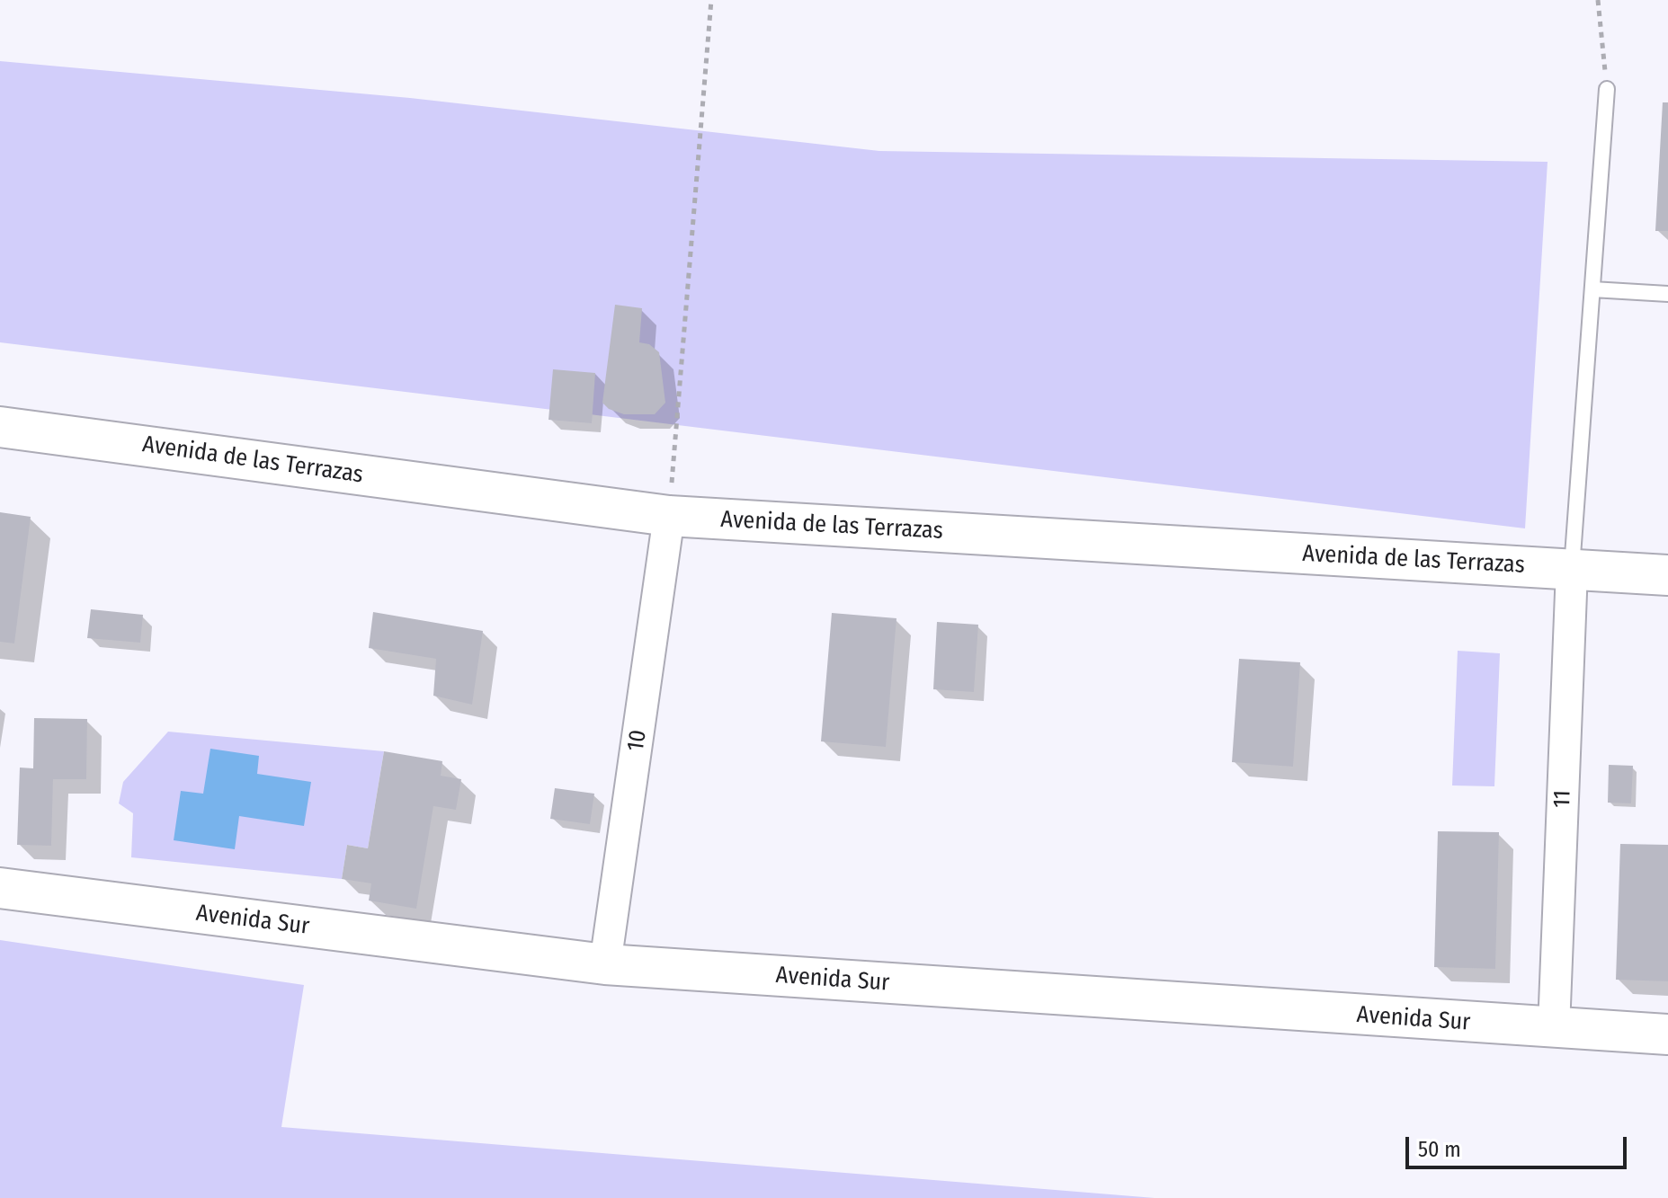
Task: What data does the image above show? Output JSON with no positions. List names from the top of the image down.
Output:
{
  "streets": {
    "street": [
      "Avenida de las Terrazas",
      "10",
      "11",
      "Avenida Sur"
    ]
  },
  "crossings": [
    ["Avenida de las Terrazas", "10"],
    ["Avenida de las Terrazas", "11"],
    ["10", "Avenida Sur"],
    ["11", "Avenida Sur"]
  ],
  "scale_bar": "50 m"
}
